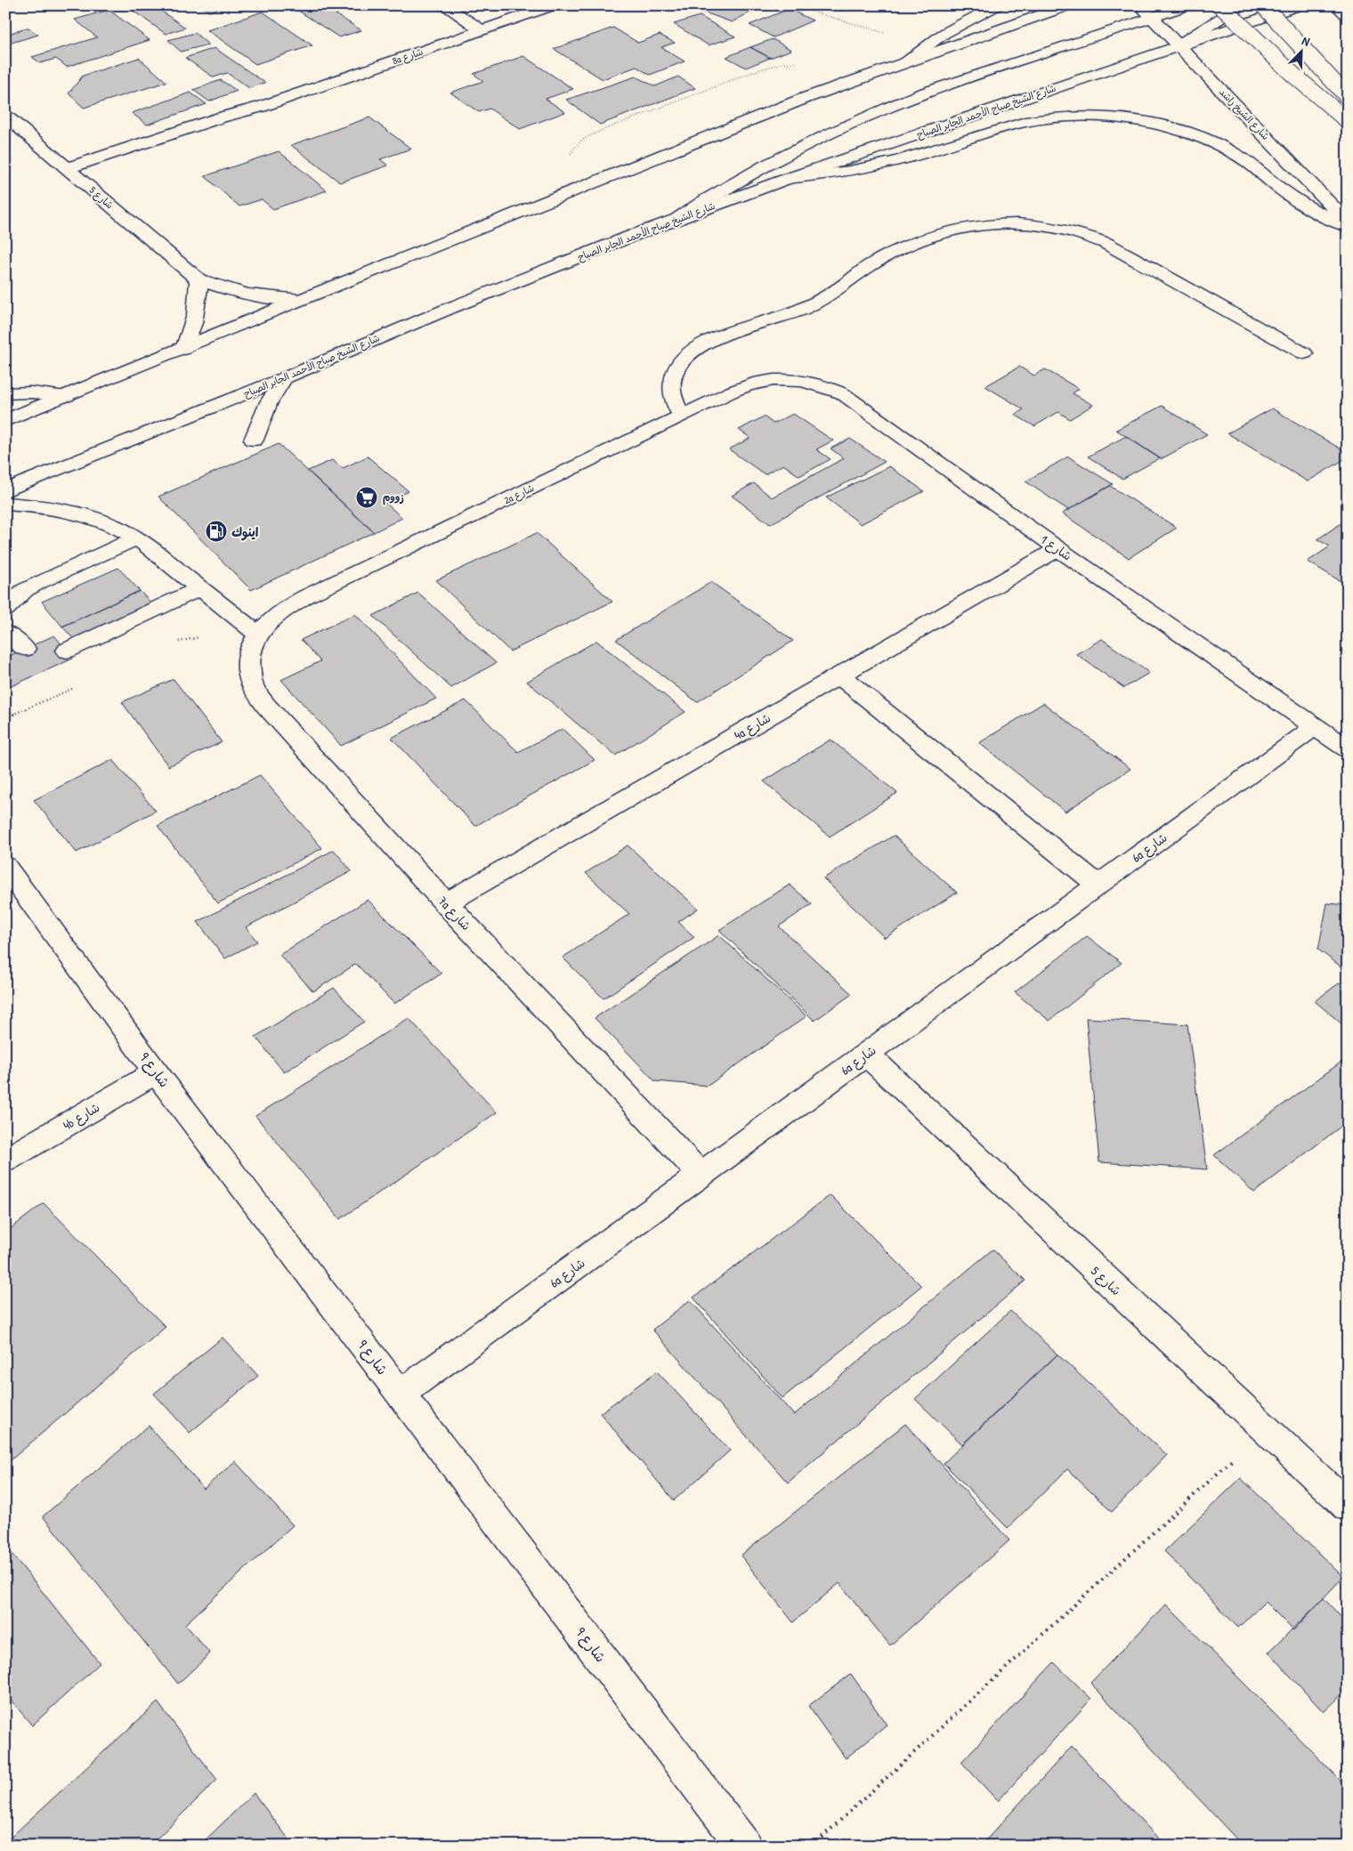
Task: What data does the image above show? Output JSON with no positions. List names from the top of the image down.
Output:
{
  "streets": {
    "main road": [
      "8a شارع",
      "شارع الشيخ صباح الأحمد الجابر الصباح",
      "شارع الشيخ راشد",
      "شارع 5",
      "2a شارع",
      "شارع 1",
      "4a شارع",
      "6a شارع",
      "7a شارع",
      "شارع 9",
      "4b شارع"
    ]
  },
  "crossings": [
    ["8a شارع", "شارع 5"],
    ["شارع الشيخ صباح الأحمد الجابر الصباح", "شارع الشيخ راشد"],
    ["شارع 5", "6a شارع"],
    ["2a شارع", "شارع 1"],
    ["2a شارع", "7a شارع"],
    ["شارع 1", "4a شارع"],
    ["شارع 1", "6a شارع"],
    ["4a شارع", "7a شارع"],
    ["6a شارع", "7a شارع"],
    ["6a شارع", "شارع 9"],
    ["شارع 9", "4b شارع"]
  ],
  "places": {
    "supermarket": ["زووم"],
    "fuel station": ["اينوك"]
  },
  "north": "top right"
}
